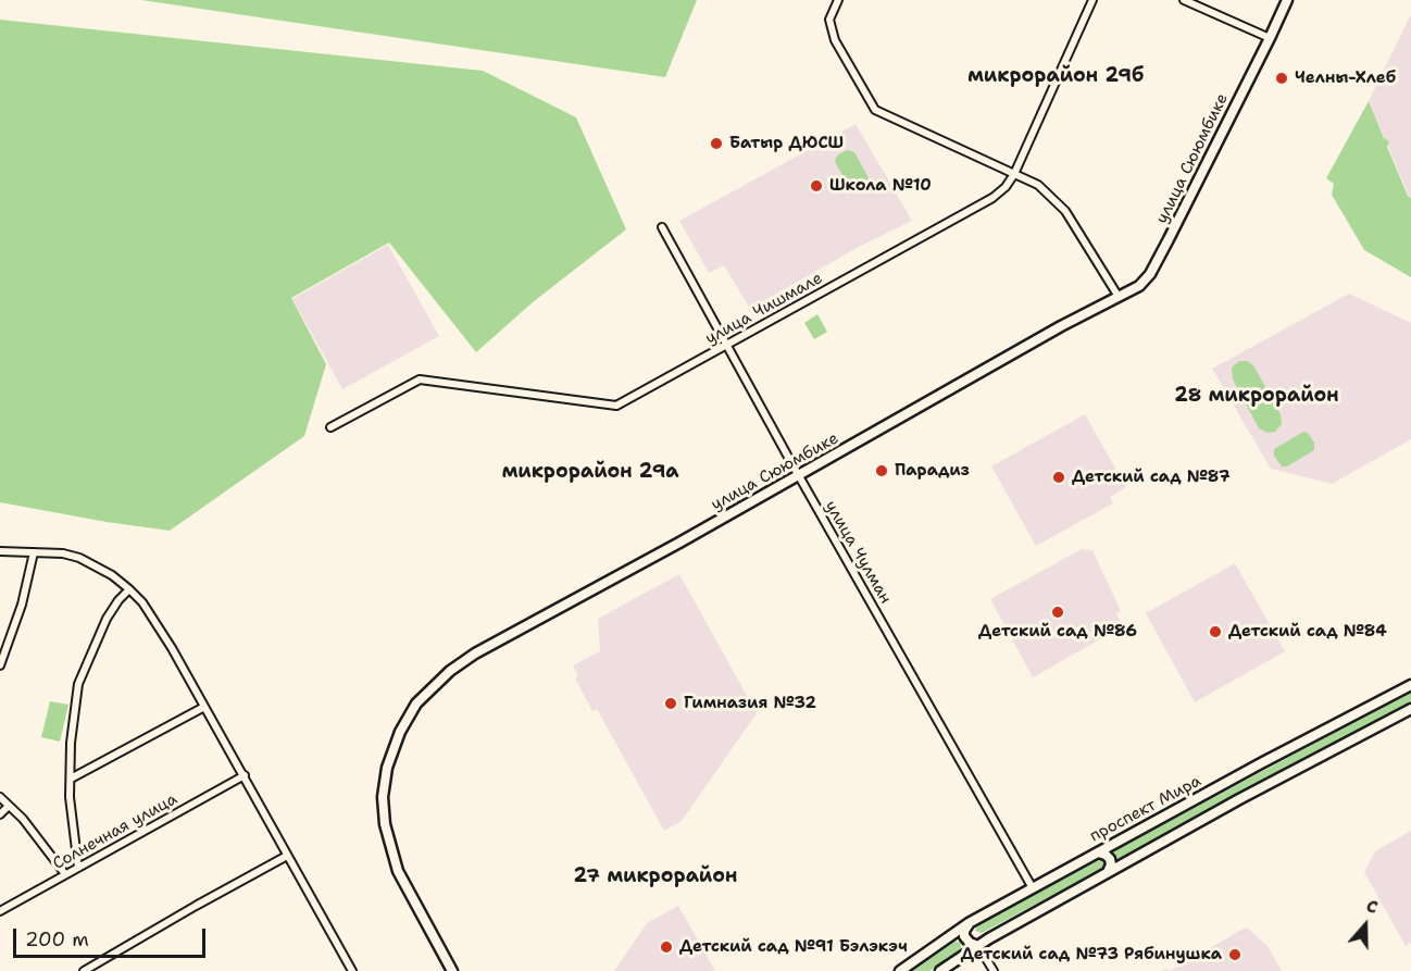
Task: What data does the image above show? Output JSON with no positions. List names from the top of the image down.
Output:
{
  "streets": {
    "street": [
      "улица Сююмбике",
      "улица Чишмале",
      "улица Чулман",
      "проспект Мира",
      "Солнечная улица"
    ]
  },
  "crossings": [
    ["улица Сююмбике", "улица Чулман"],
    ["улица Чишмале", "улица Чулман"],
    ["улица Чулман", "проспект Мира"]
  ],
  "districts": [
    "микрорайон 29б",
    "28 микрорайон",
    "микрорайон 29а",
    "27 микрорайон"
  ],
  "places": [
    "Челны-Хлеб",
    "Батыр ДЮСШ",
    "Школа №10",
    "Парадиз",
    "Детский сад №87",
    "Детский сад №86",
    "Детский сад №84",
    "Гимназия №32",
    "Детский сад №91 Бэлэкэч",
    "Детский сад №73 Рябинушка"
  ],
  "scale_bar": "200 m",
  "north": "top"
}
